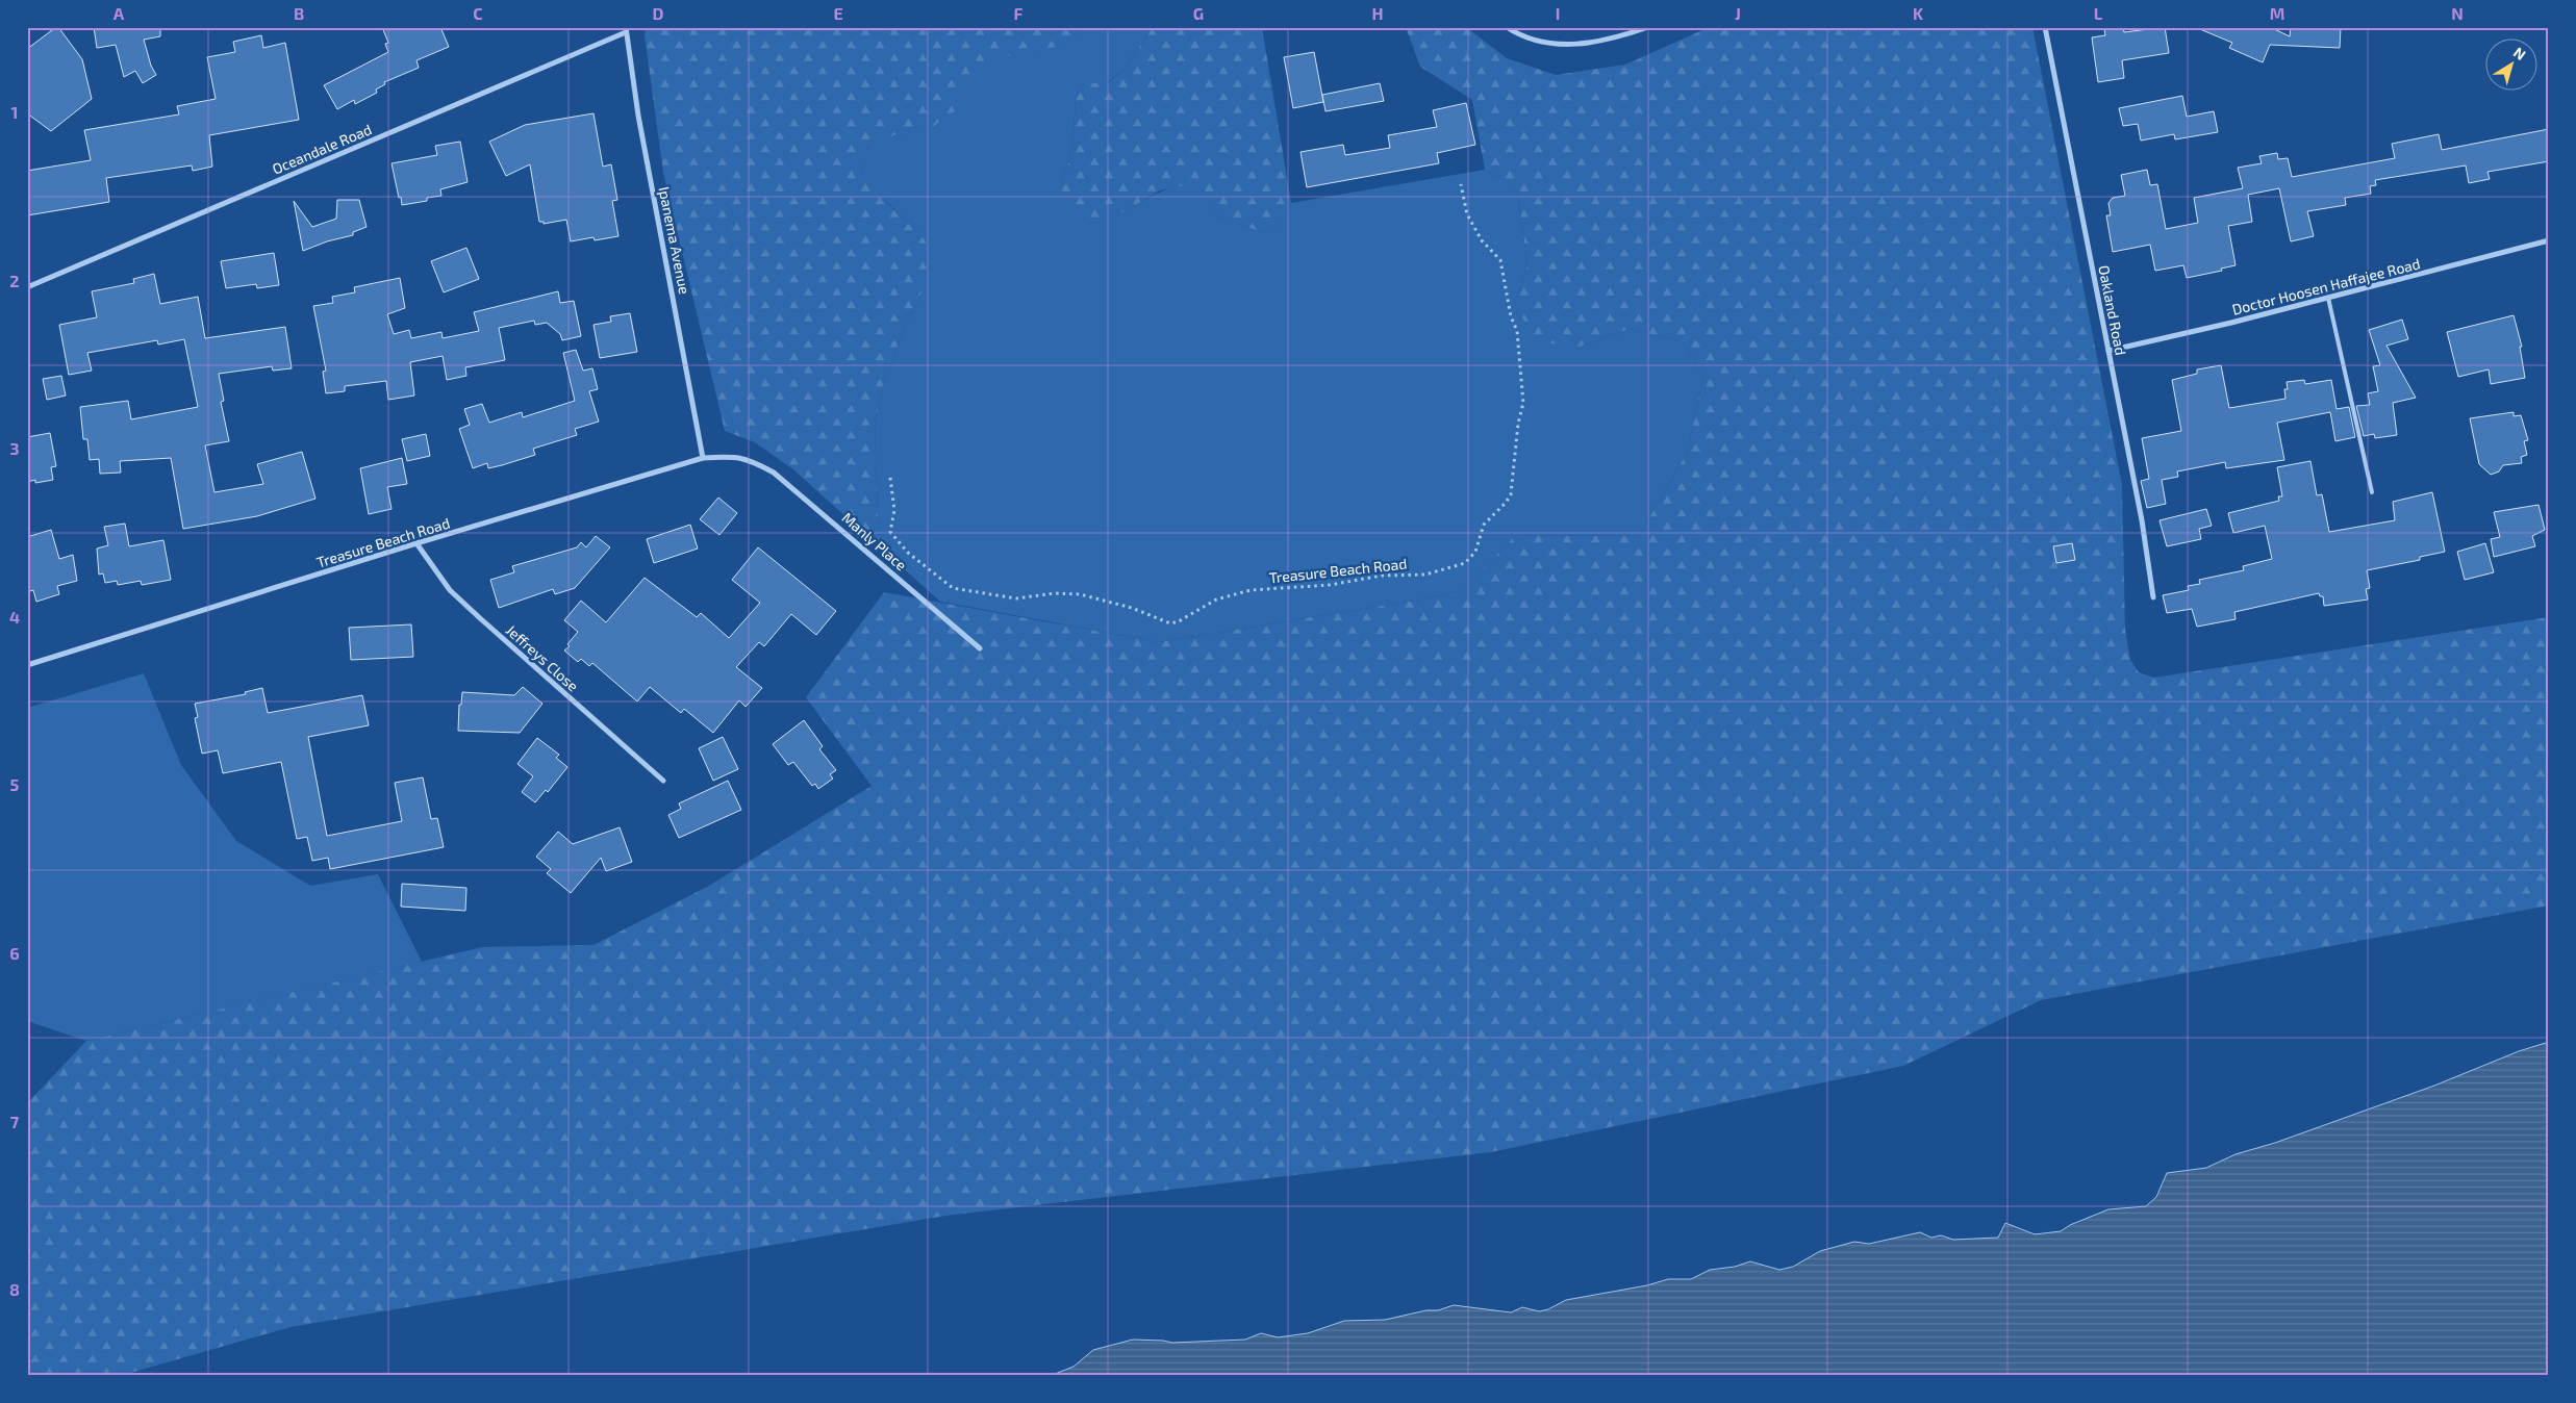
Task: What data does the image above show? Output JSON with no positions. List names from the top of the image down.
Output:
{
  "streets": {
    "street": [
      "Oceandale Road",
      "Ipanema Avenue",
      "Doctor Hoosen Haffajee Road",
      "Oakland Road",
      "Manly Place",
      "Treasure Beach Road",
      "Jeffreys Close"
    ]
  },
  "crossings": [
    ["Oceandale Road", "Ipanema Avenue"],
    ["Ipanema Avenue", "Treasure Beach Road"],
    ["Doctor Hoosen Haffajee Road", "Oakland Road"],
    ["Manly Place", "Treasure Beach Road"],
    ["Treasure Beach Road", "Jeffreys Close"]
  ],
  "north": "top right",
  "grid": {
    "columns": [
      "A",
      "B",
      "C",
      "D",
      "E",
      "F",
      "G",
      "H",
      "I",
      "J",
      "K",
      "L",
      "M",
      "N"
    ],
    "rows": [
      "1",
      "2",
      "3",
      "4",
      "5",
      "6",
      "7",
      "8"
    ]
  }
}
